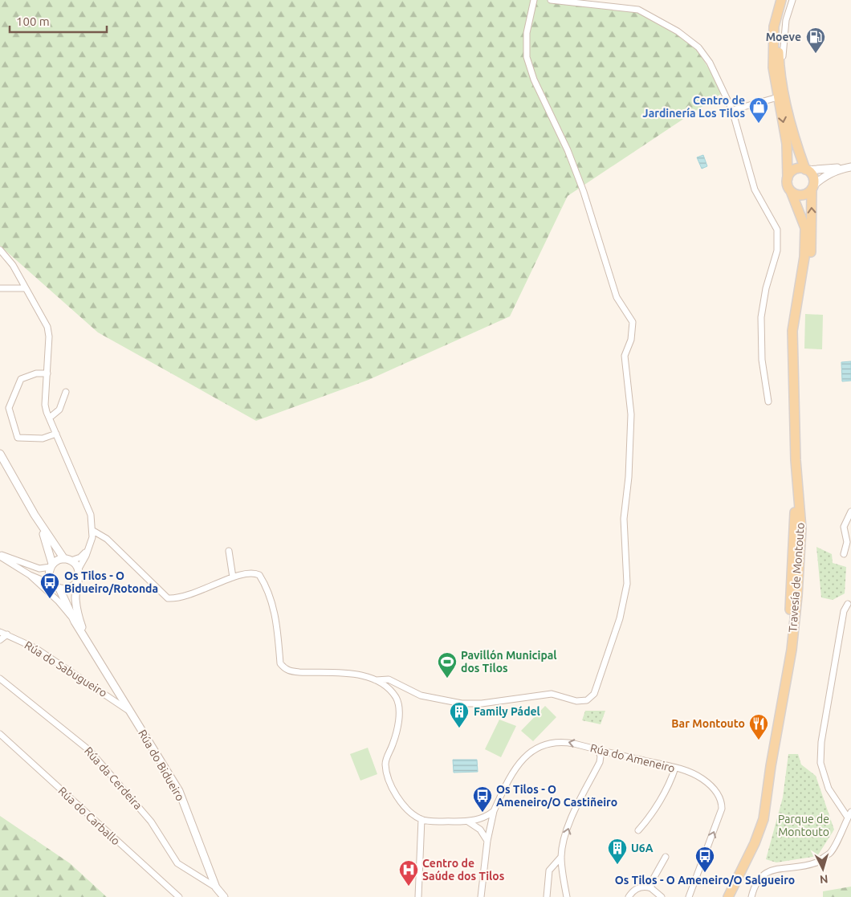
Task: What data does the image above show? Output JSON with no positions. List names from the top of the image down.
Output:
{
  "streets": {
    "main road": ["Travesía de Montouto"],
    "street": [
      "Rúa do Sabugueiro",
      "Rúa do Ameneiro",
      "Rúa do Bidueiro",
      "Rúa da Cerdeira",
      "Rúa do Carballo"
    ]
  },
  "crossings": [
    ["Rúa do Sabugueiro", "Rúa do Bidueiro"],
    ["Rúa do Bidueiro", "Rúa da Cerdeira"]
  ],
  "parks": ["Parque de Montouto"],
  "places": {
    "fuel station": ["Moeve"],
    "shop": ["Centro de Jardinería Los Tilos"],
    "bus stop": ["Os Tilos - O Bidueiro/Rotonda", "Os Tilos - O Ameneiro/O Castiñeiro", "Os Tilos - O Ameneiro/O Salgueiro"],
    "sports": ["Pavillón Municipal dos Tilos"],
    "building": ["Family Pádel", "U6A"],
    "restaurant": ["Bar Montouto"],
    "hospital": ["Centro de Saúde dos Tilos"]
  },
  "scale_bar": "100 m",
  "north": "bottom"
}
